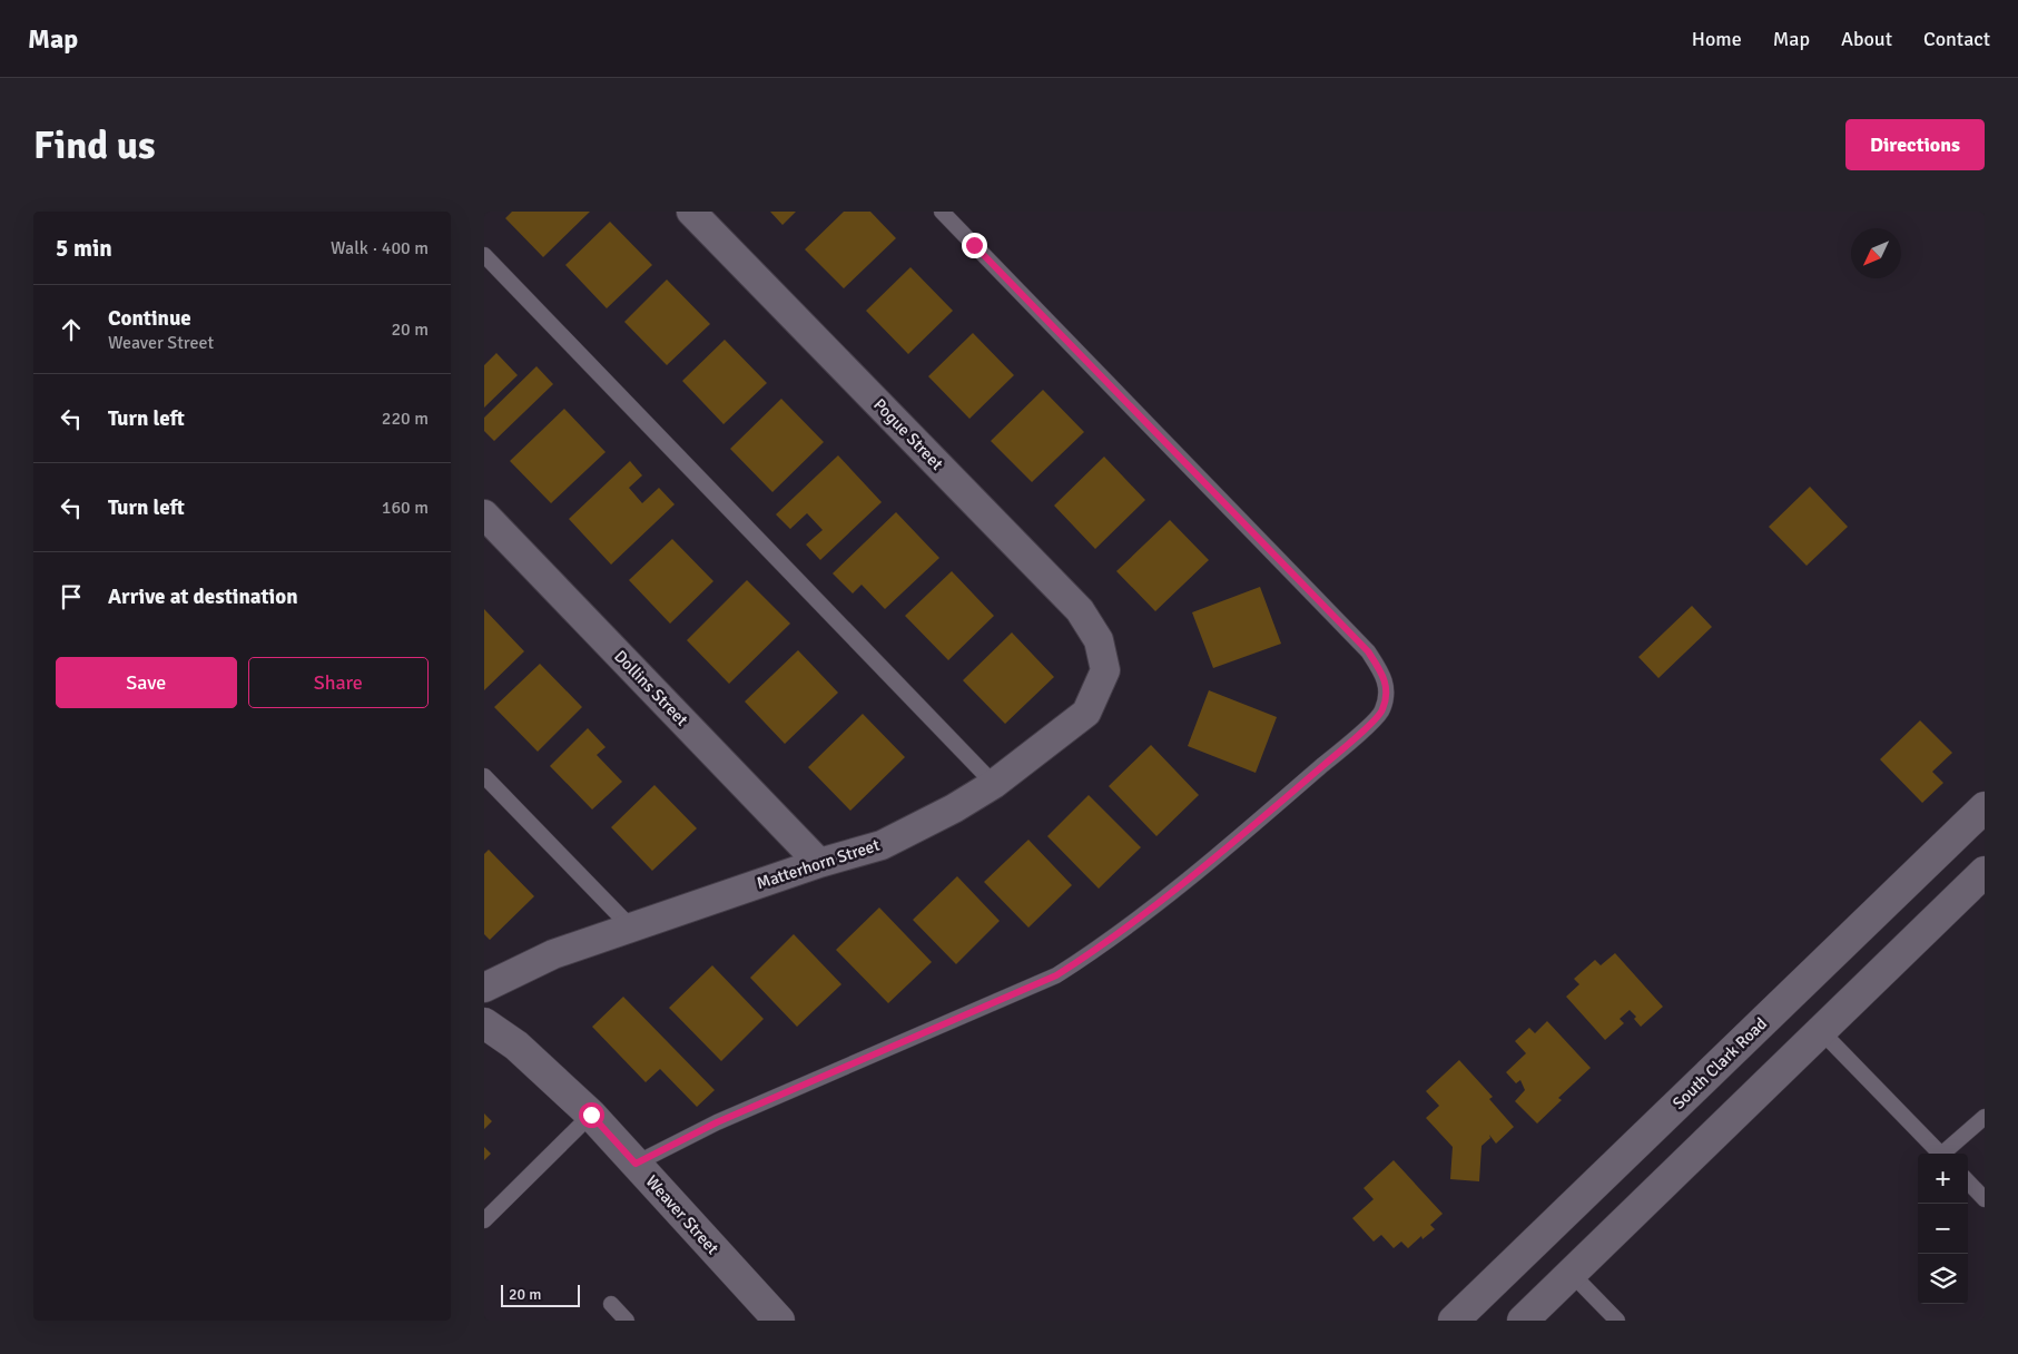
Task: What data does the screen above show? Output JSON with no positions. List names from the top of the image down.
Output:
{
  "streets": {
    "main road": ["South Clark Road", "Weaver Street"],
    "street": ["Pogue Street", "Dollins Street", "Matterhorn Street"]
  },
  "crossings": [
    ["Pogue Street", "Matterhorn Street"],
    ["Dollins Street", "Matterhorn Street"]
  ],
  "scale_bar": "20 m",
  "north": "bottom left",
  "page": {
    "header": "Map",
    "nav": [
      "Home",
      "Map",
      "About",
      "Contact"
    ],
    "buttons": [
      "Directions",
      ["Save", "Share"]
    ],
    "title": "Find us",
    "heading": ["5 min", "Walk · 400 m"],
    "list": [
      ["Continue", "Weaver Street", "20 m"],
      ["Turn left", "220 m"],
      ["Turn left", "160 m"],
      "Arrive at destination"
    ],
    "map_buttons": ["+", "−"],
    "scale": "20 m"
  }
}
